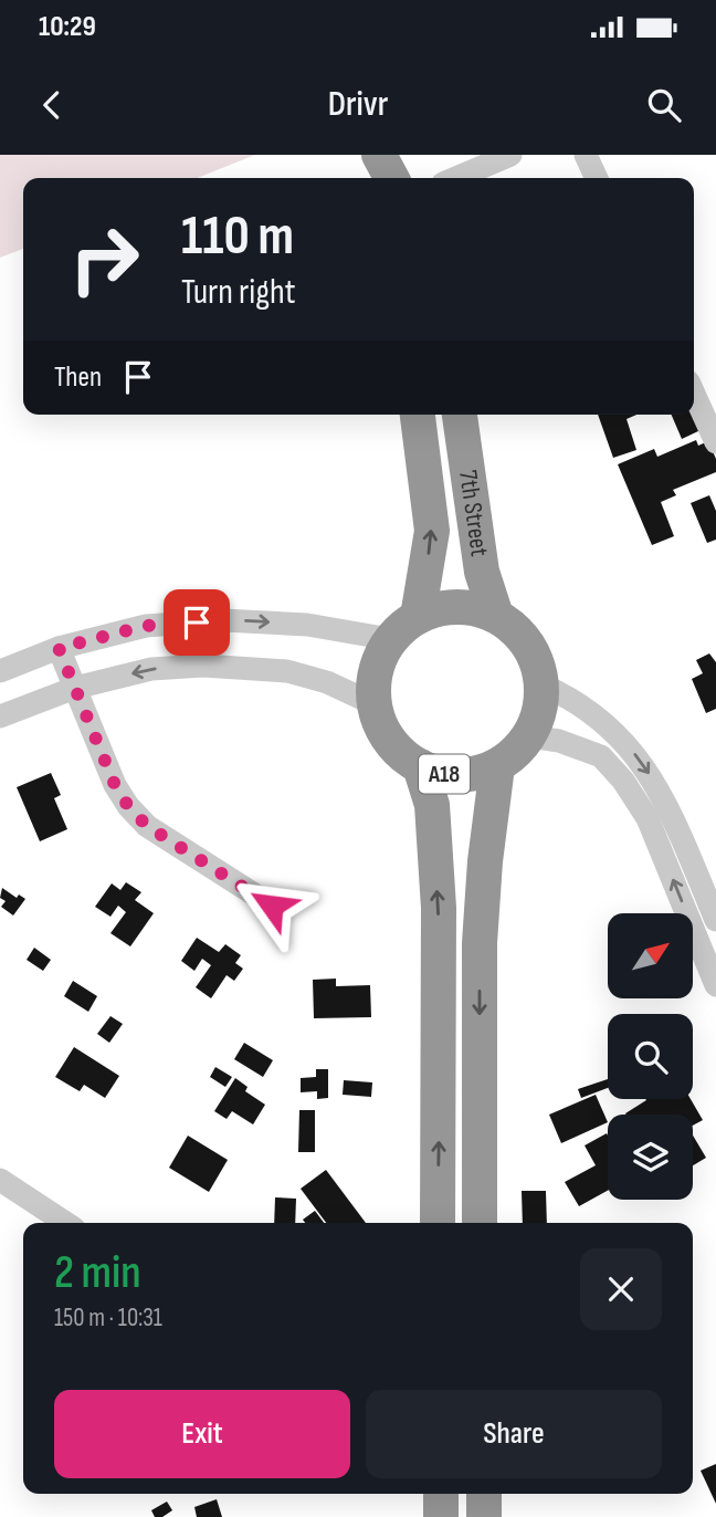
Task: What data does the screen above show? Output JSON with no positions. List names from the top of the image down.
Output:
{
  "streets": {
    "highway": ["7th Street", "A18"]
  },
  "crossings": [
    ["7th Street", "A18"]
  ],
  "north": "top right",
  "page": {
    "status": "10:29",
    "header": "Drivr",
    "turn": ["110 m", "Turn right"],
    "then": "Then",
    "heading": ["2 min", "150 m · 10:31"],
    "buttons": ["Exit", "Share"]
  }
}
